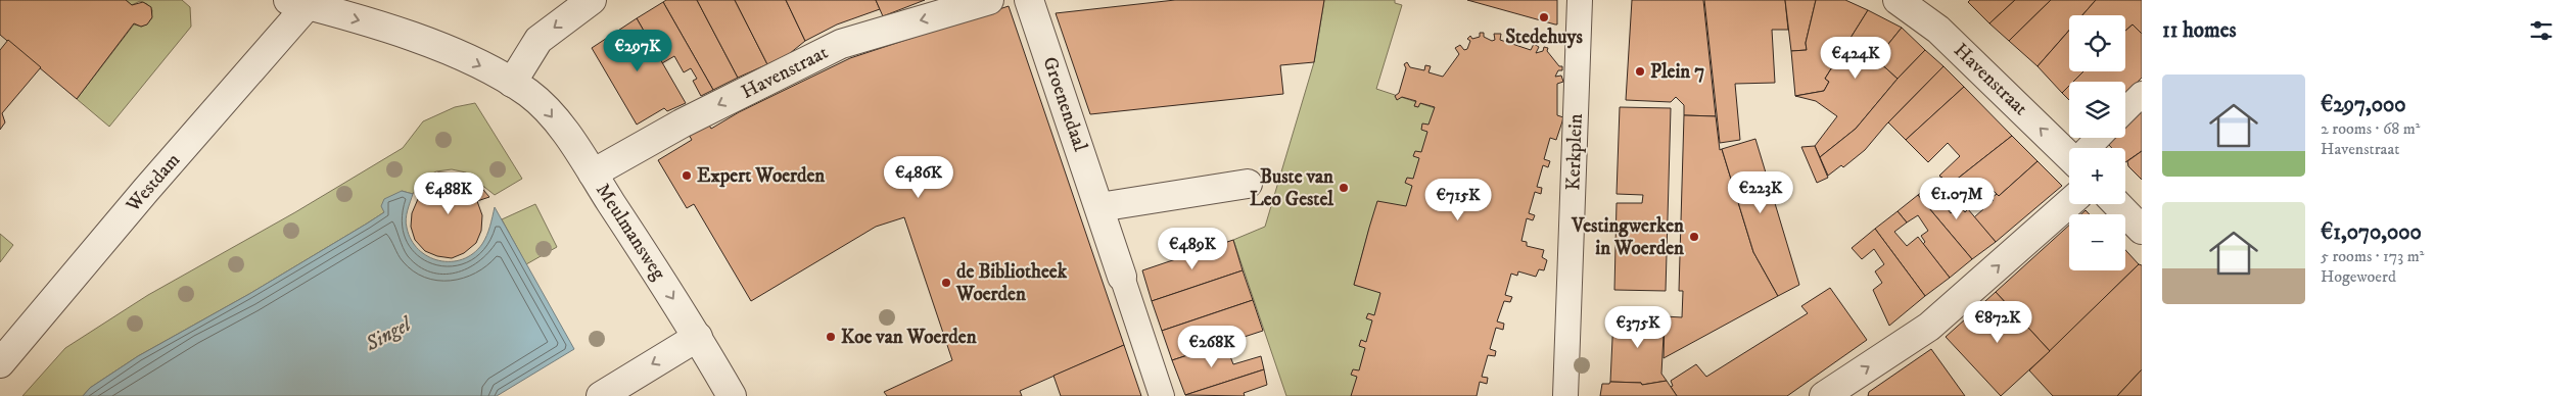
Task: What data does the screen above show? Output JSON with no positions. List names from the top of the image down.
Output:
{
  "streets": {
    "street": [
      "Havenstraat",
      "Groenendaal",
      "Kerkplein",
      "Westdam",
      "Meulmansweg"
    ]
  },
  "crossings": [
    ["Havenstraat", "Meulmansweg"],
    ["Westdam", "Meulmansweg"]
  ],
  "one_way": ["Havenstraat", "Meulmansweg"],
  "water": ["Singel"],
  "places": [
    "Stedehuys",
    "Plein 7",
    "Expert Woerden",
    "Buste van Leo Gestel",
    "Vestingwerken in Woerden",
    "de Bibliotheek Woerden",
    "Koe van Woerden"
  ],
  "page": {
    "heading": "11 homes",
    "map_buttons": ["+", "−"],
    "price": [
      "€297K",
      "€424K",
      "€486K",
      "€223K",
      "€488K",
      "€1.07M",
      "€715K",
      "€489K",
      "€872K",
      "€375K",
      "€268K"
    ],
    "list": [
      {
        "name": "€297,000",
        "note": "2 rooms · 68 m² · Havenstraat"
      },
      {
        "name": "€1,070,000",
        "note": "5 rooms · 173 m² · Hogewoerd"
      }
    ]
  }
}
